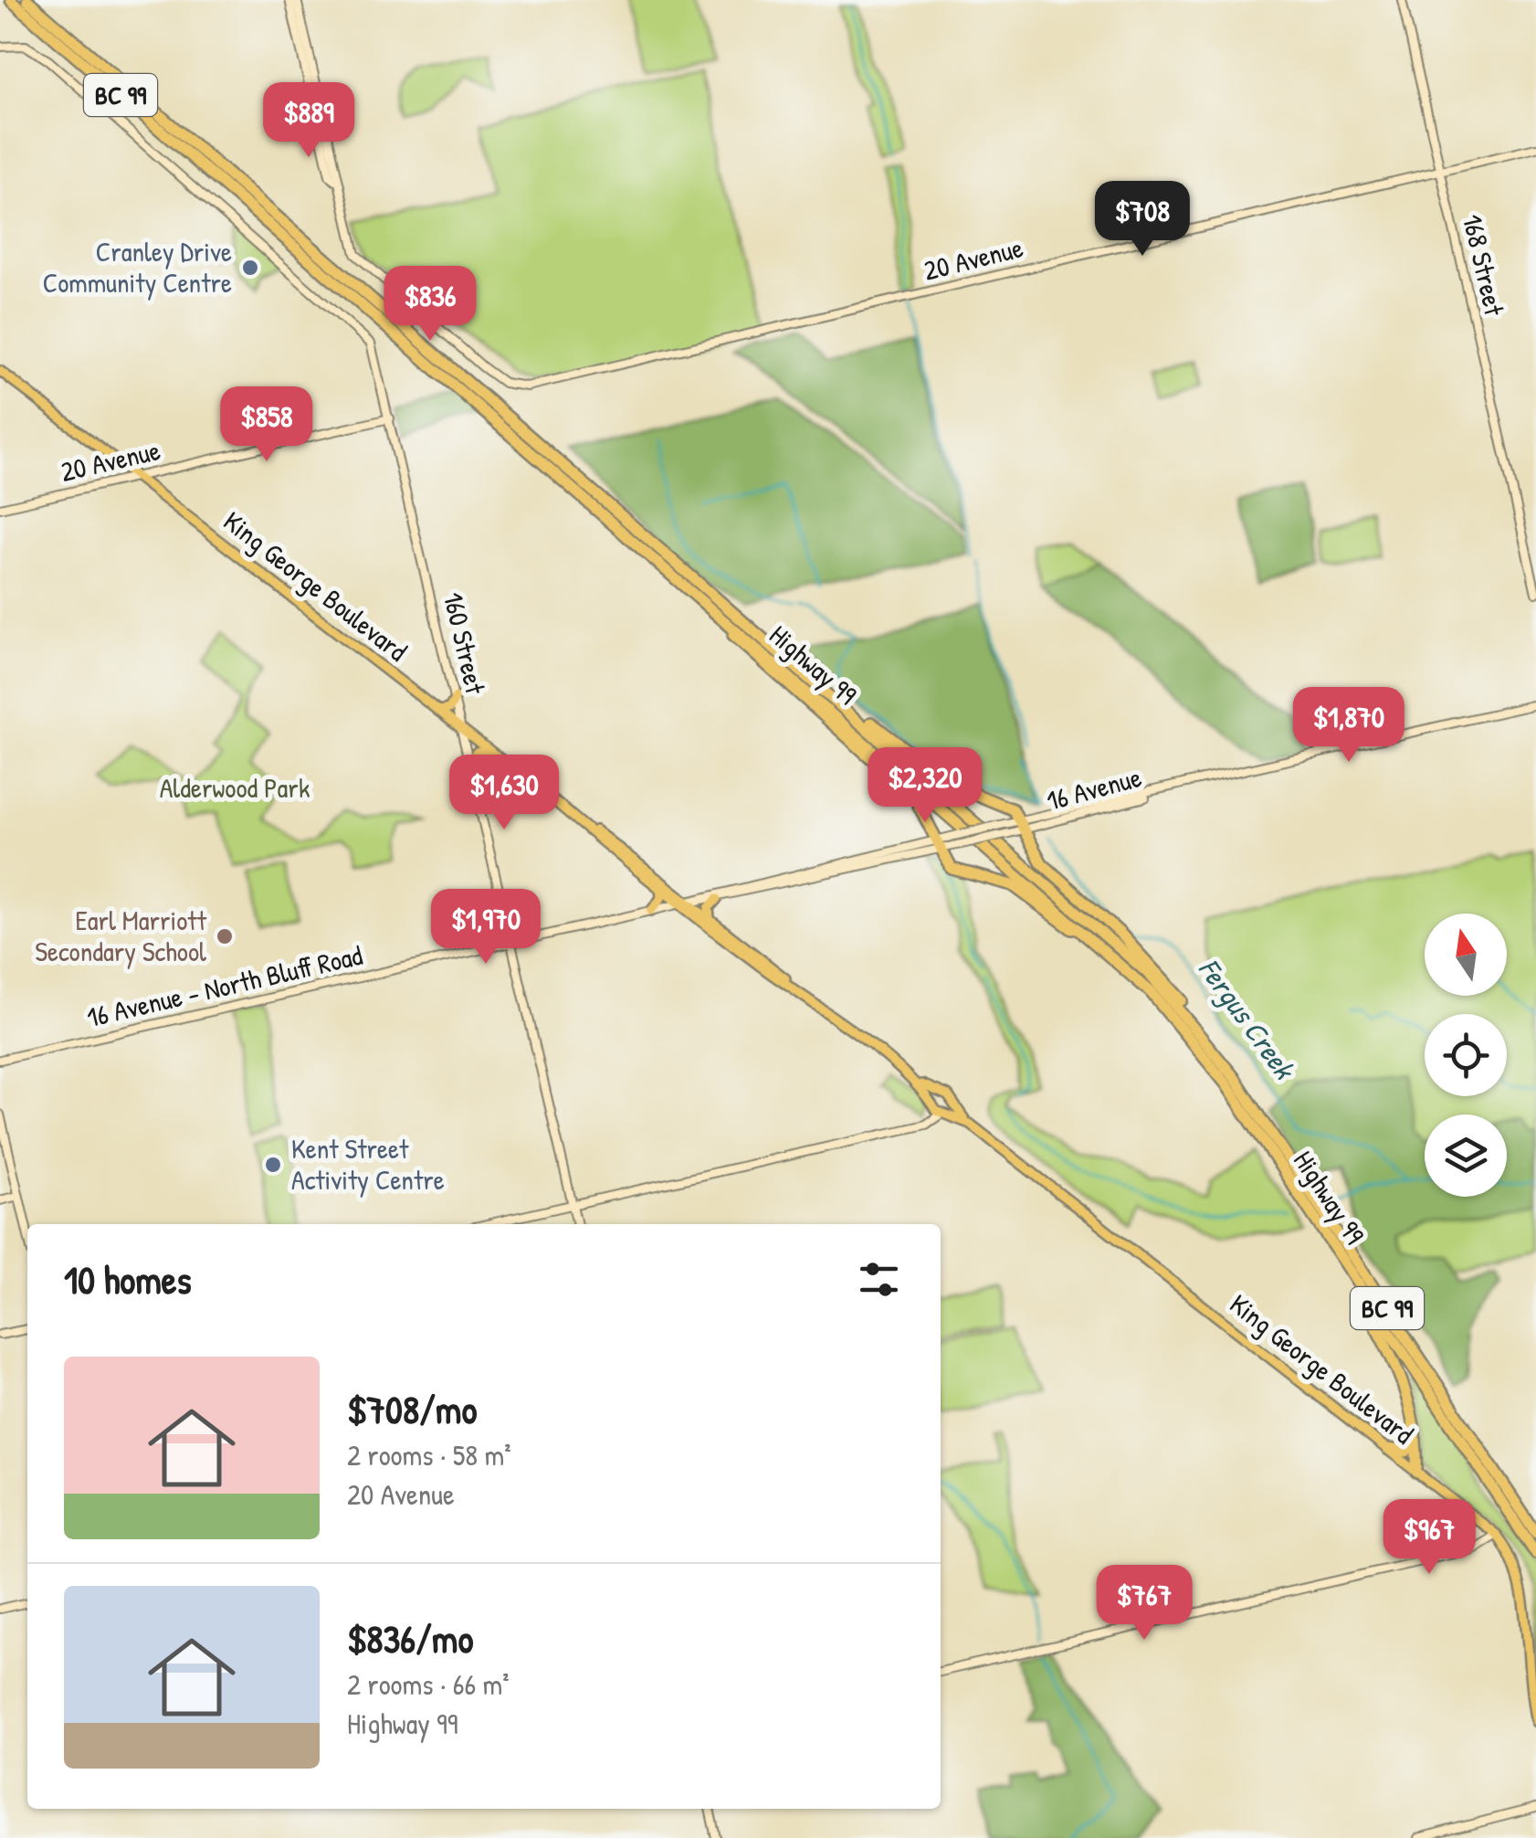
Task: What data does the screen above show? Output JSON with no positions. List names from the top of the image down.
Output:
{
  "streets": {
    "highway": ["BC 99", "Highway 99"],
    "main road": ["King George Boulevard"],
    "street": [
      "20 Avenue",
      "168 Street",
      "160 Street",
      "16 Avenue",
      "16 Avenue - North Bluff Road"
    ]
  },
  "crossings": [
    ["20 Avenue", "168 Street"],
    ["20 Avenue", "King George Boulevard"],
    ["20 Avenue", "160 Street"],
    ["King George Boulevard", "160 Street"],
    ["King George Boulevard", "16 Avenue"],
    ["160 Street", "16 Avenue"],
    ["160 Street", "16 Avenue - North Bluff Road"],
    ["16 Avenue", "16 Avenue - North Bluff Road"]
  ],
  "water": ["Fergus Creek"],
  "parks": ["Alderwood Park"],
  "places": ["Cranley Drive Community Centre", "Earl Marriott Secondary School", "Kent Street Activity Centre"],
  "north": "top",
  "page": {
    "price": [
      "$889",
      "$708",
      "$836",
      "$858",
      "$1,870",
      "$2,320",
      "$1,630",
      "$1,970",
      "$967",
      "$767"
    ],
    "heading": "10 homes",
    "list": [
      {
        "name": "$708/mo",
        "note": "2 rooms · 58 m² · 20 Avenue"
      },
      {
        "name": "$836/mo",
        "note": "2 rooms · 66 m² · Highway 99"
      }
    ]
  }
}
